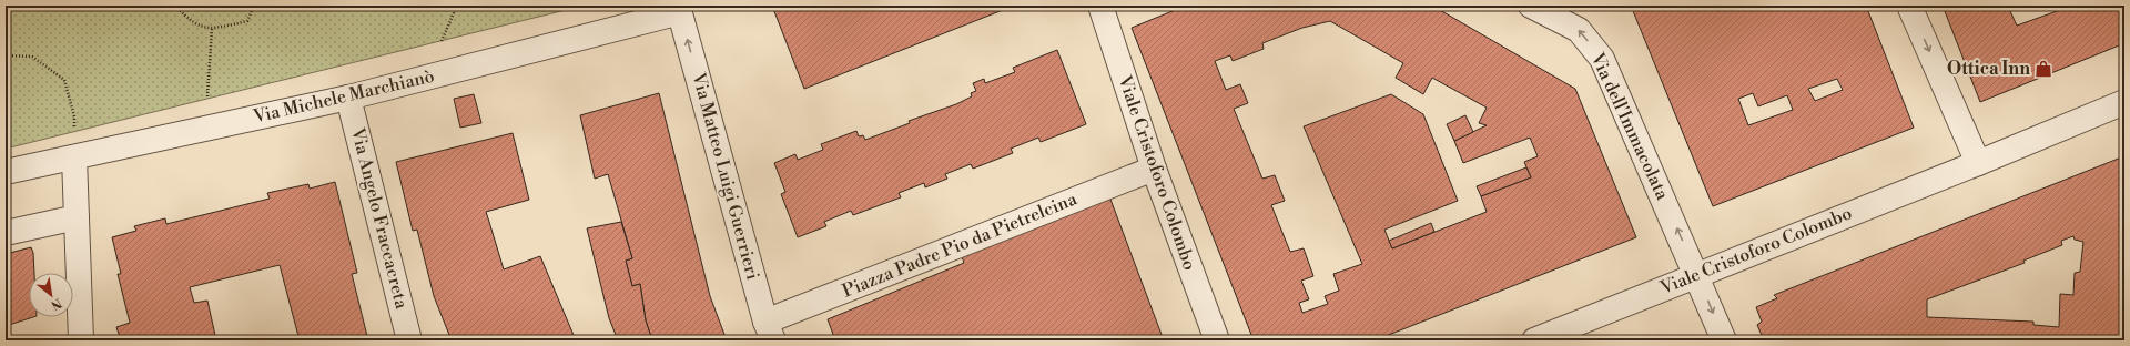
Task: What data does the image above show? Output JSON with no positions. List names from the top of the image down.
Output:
{
  "streets": {
    "street": [
      "Via Michele Marchianò",
      "Via dell'Immacolata",
      "Viale Cristoforo Colombo",
      "Via Matteo Luigi Guerrieri",
      "Via Angelo Fraccacreta",
      "Piazza Padre Pio da Pietrelcina"
    ]
  },
  "crossings": [
    ["Via Michele Marchianò", "Via Matteo Luigi Guerrieri"],
    ["Via Michele Marchianò", "Via Angelo Fraccacreta"],
    ["Via dell'Immacolata", "Viale Cristoforo Colombo"],
    ["Viale Cristoforo Colombo", "Piazza Padre Pio da Pietrelcina"],
    ["Via Matteo Luigi Guerrieri", "Piazza Padre Pio da Pietrelcina"]
  ],
  "one_way": ["Via Matteo Luigi Guerrieri"],
  "places": {
    "shop": ["Ottica Inn"]
  },
  "north": "bottom right"
}
